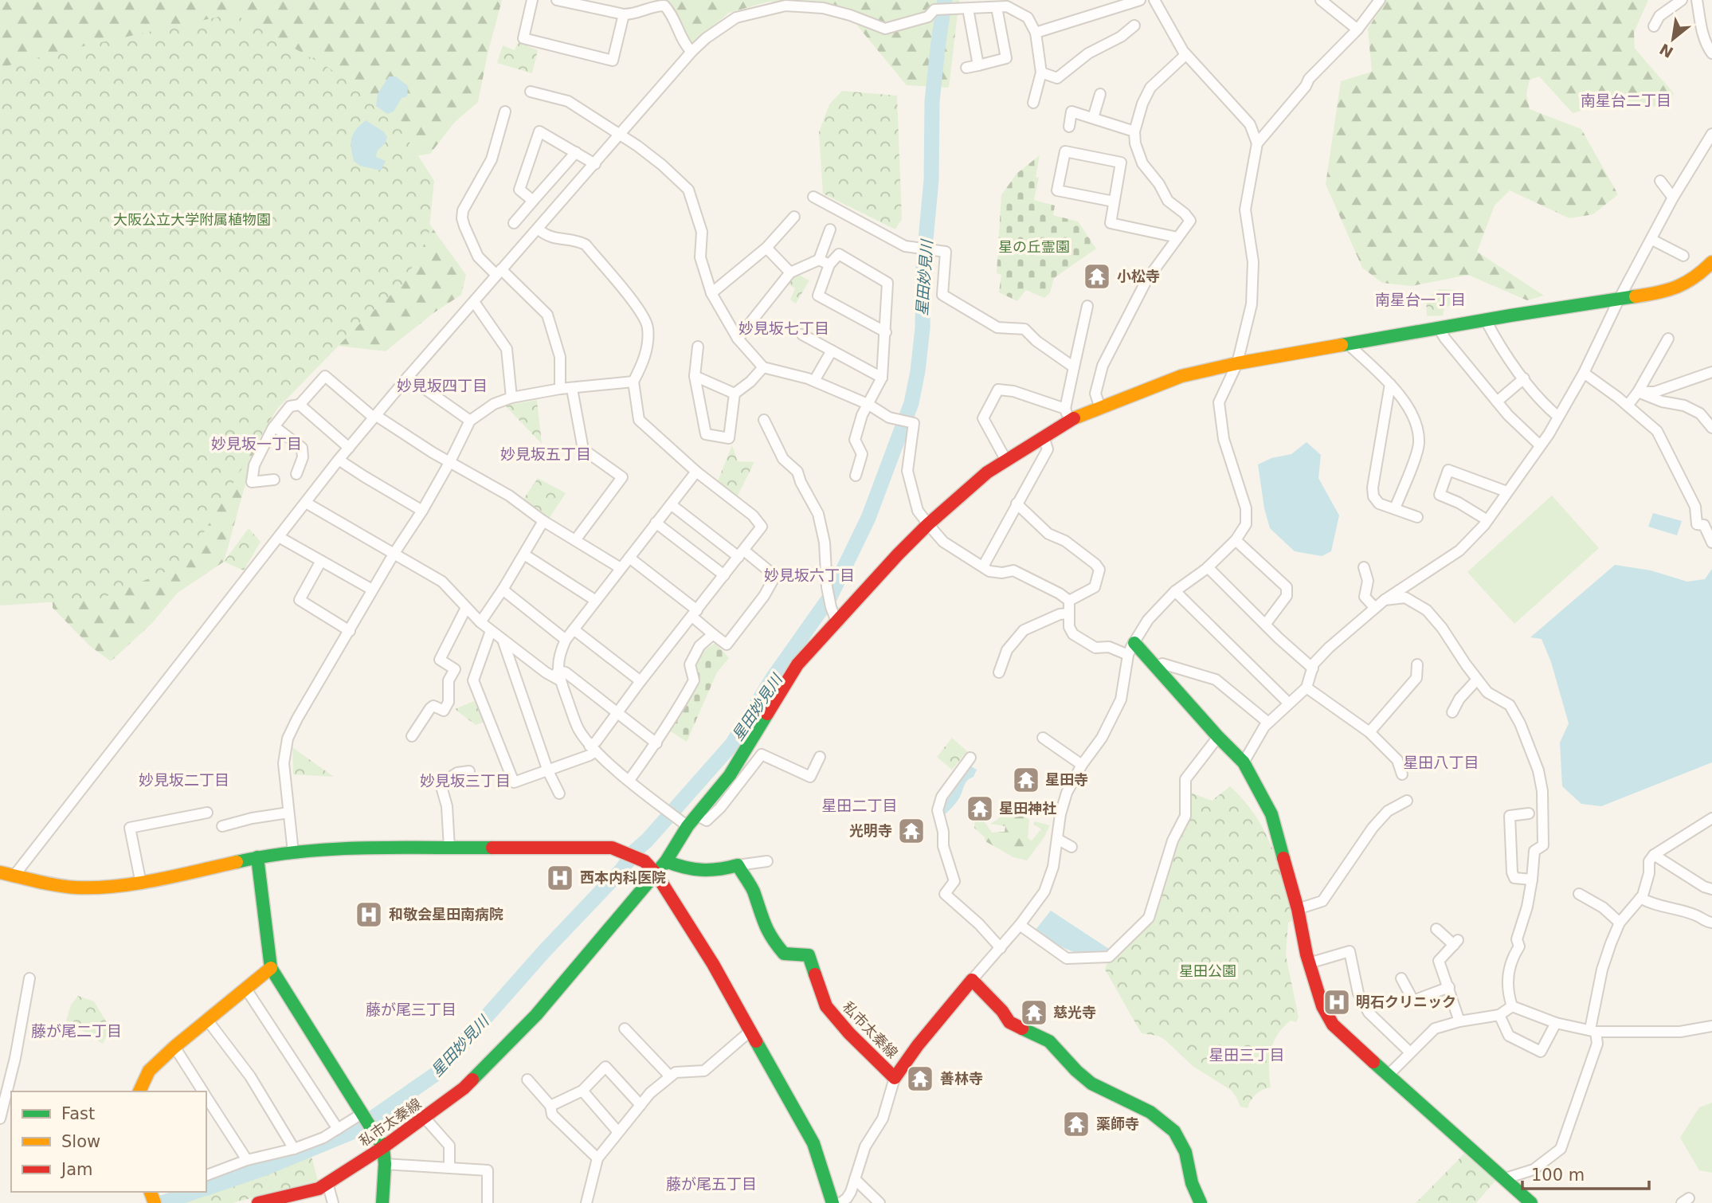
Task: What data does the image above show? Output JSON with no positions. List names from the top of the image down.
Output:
{
  "streets": {
    "street": ["私市太秦線"]
  },
  "districts": [
    "南星台二丁目",
    "南星台一丁目",
    "妙見坂七丁目",
    "妙見坂四丁目",
    "妙見坂一丁目",
    "妙見坂五丁目",
    "妙見坂六丁目",
    "星田八丁目",
    "妙見坂二丁目",
    "妙見坂三丁目",
    "星田二丁目",
    "藤が尾三丁目",
    "藤が尾二丁目",
    "星田三丁目",
    "藤が尾五丁目"
  ],
  "water": ["星田妙見川"],
  "parks": ["大阪公立大学附属植物園", "星の丘霊園", "星田公園"],
  "places": {
    "temple": [
      "小松寺",
      "星田寺",
      "星田神社",
      "光明寺",
      "慈光寺",
      "善林寺",
      "薬師寺"
    ],
    "hospital": ["西本内科医院", "和敬会星田南病院", "明石クリニック"]
  },
  "legend": ["Fast", "Slow", "Jam"],
  "scale_bar": "100 m",
  "north": "bottom left"
}
